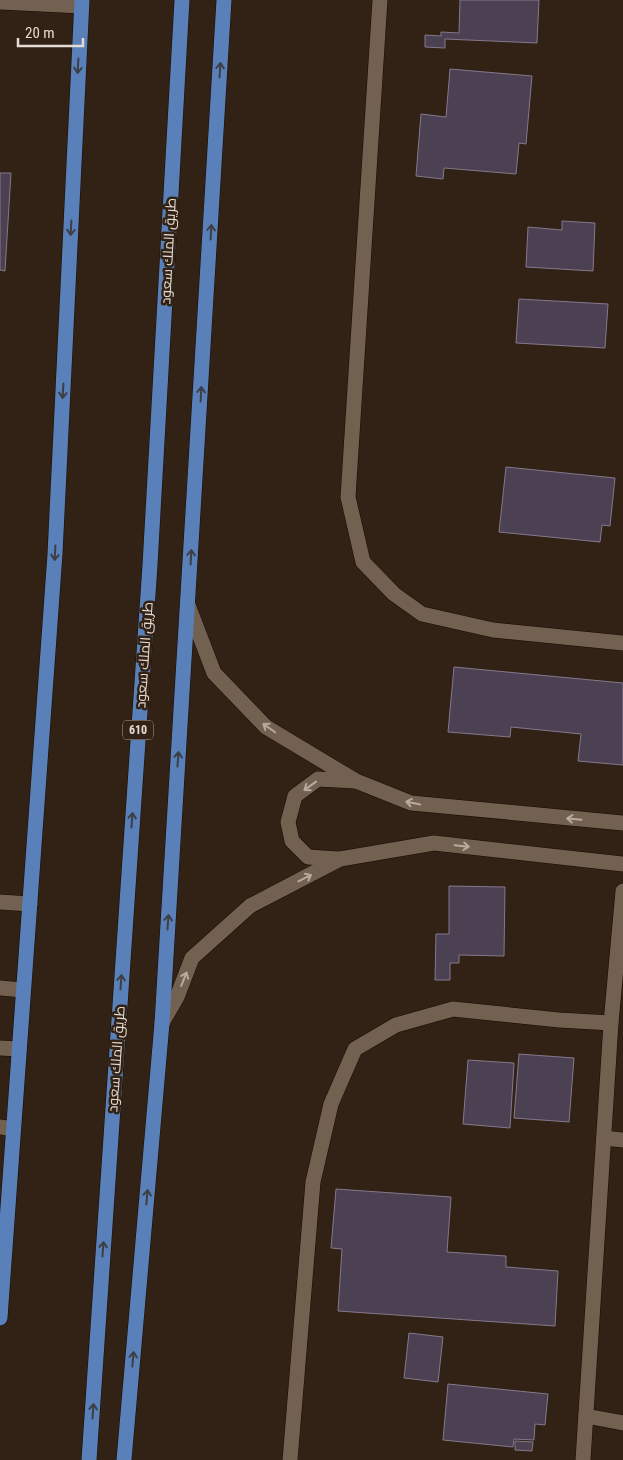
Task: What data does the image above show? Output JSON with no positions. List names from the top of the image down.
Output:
{
  "streets": {
    "main road": ["طريق الملك سعود", "610"]
  },
  "scale_bar": "20 m"
}
